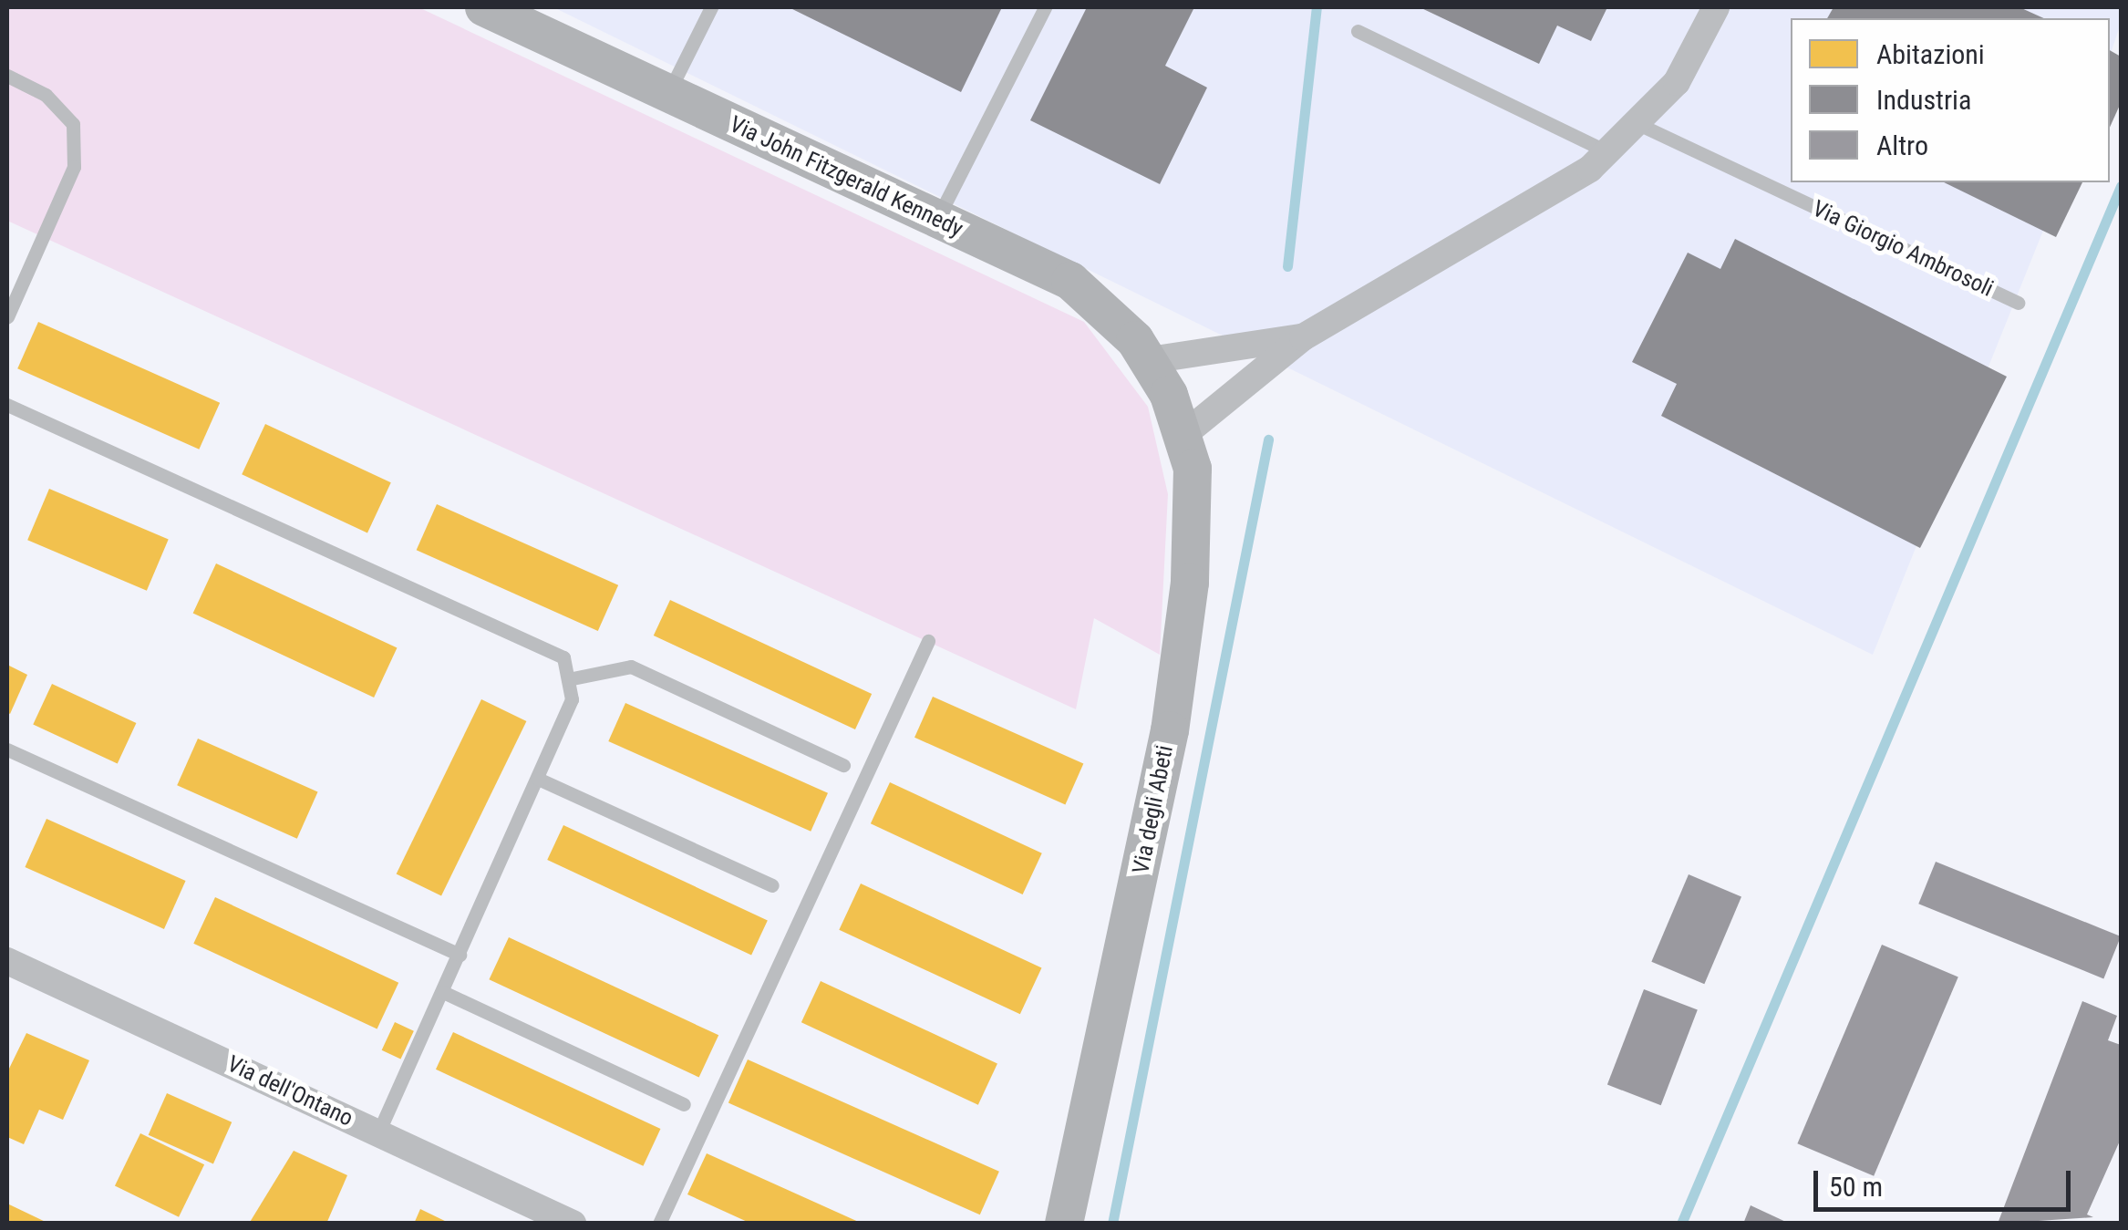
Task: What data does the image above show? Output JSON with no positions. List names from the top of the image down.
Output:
{
  "streets": {
    "street": ["Via John Fitzgerald Kennedy", "Via degli Abeti", "Via dell'Ontano"],
    "lane": ["Via Giorgio Ambrosoli"]
  },
  "crossings": [
    ["Via John Fitzgerald Kennedy", "Via degli Abeti"]
  ],
  "legend": ["Abitazioni", "Industria", "Altro"],
  "scale_bar": "50 m"
}
